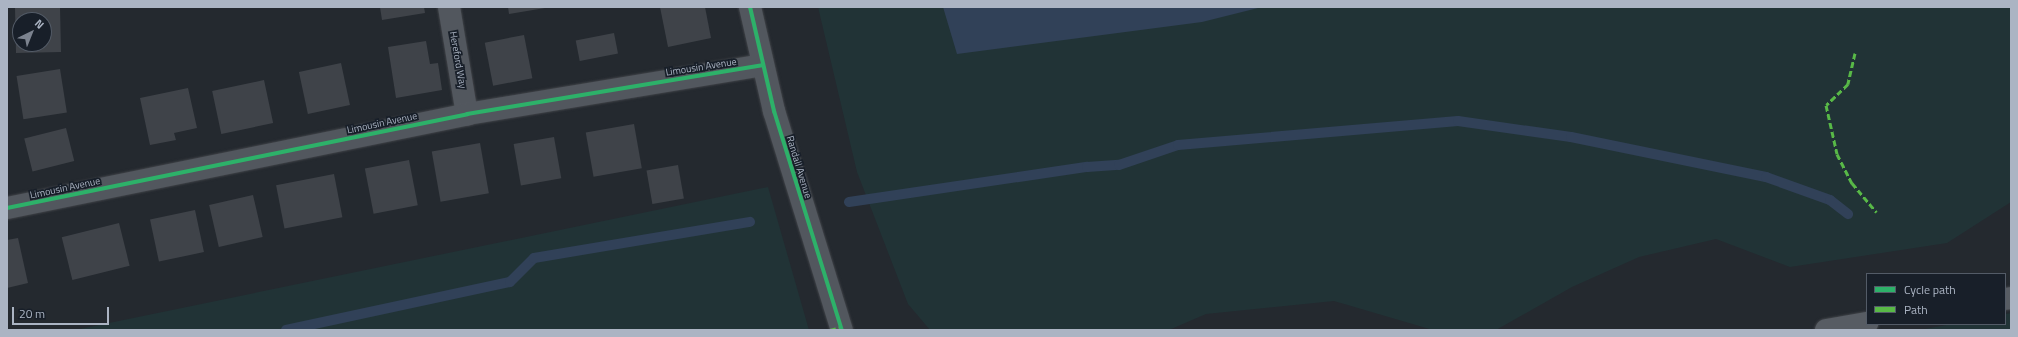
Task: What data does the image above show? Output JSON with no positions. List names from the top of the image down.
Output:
{
  "streets": {
    "street": ["Hereford Way", "Limousin Avenue", "Randall Avenue"]
  },
  "crossings": [
    ["Hereford Way", "Limousin Avenue"],
    ["Limousin Avenue", "Randall Avenue"]
  ],
  "legend": ["Cycle path", "Path"],
  "scale_bar": "20 m",
  "north": "top right"
}
